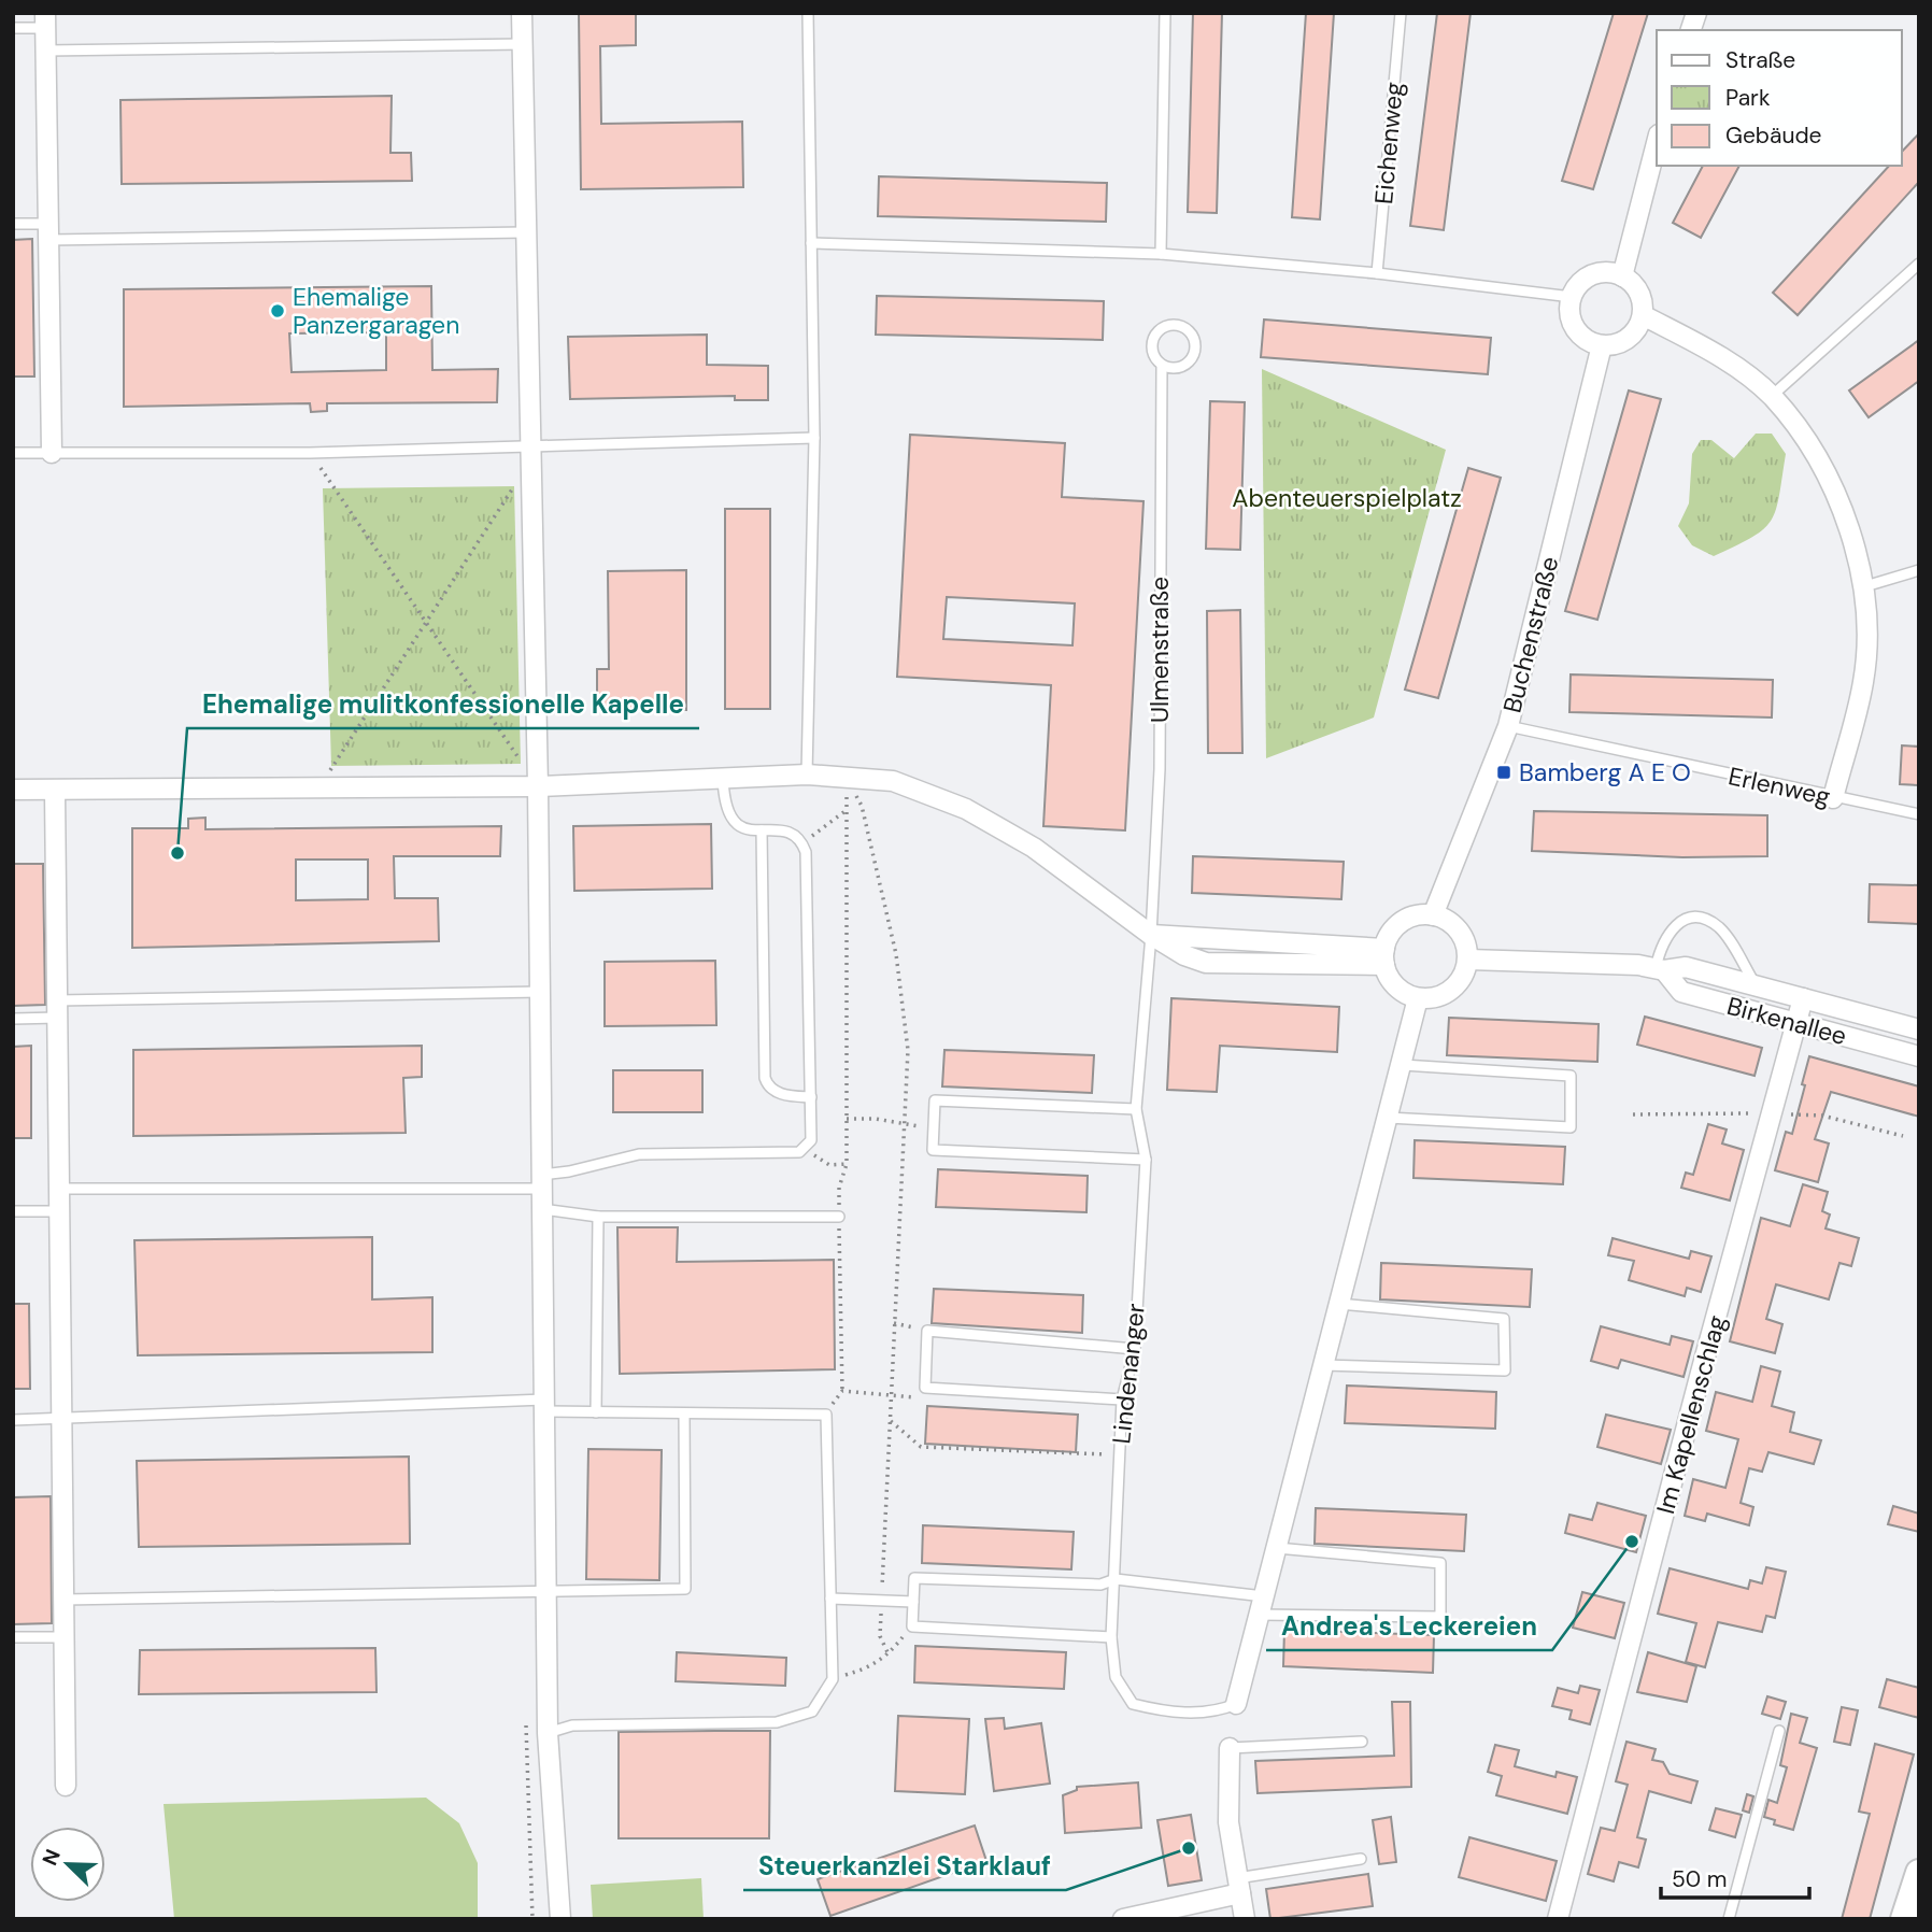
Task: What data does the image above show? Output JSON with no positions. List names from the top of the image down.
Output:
{
  "streets": {
    "street": ["Buchenstraße", "Birkenallee", "Im Kapellenschlag"],
    "lane": [
      "Eichenweg",
      "Ulmenstraße",
      "Erlenweg",
      "Lindenanger"
    ]
  },
  "crossings": [
    ["Buchenstraße", "Erlenweg"],
    ["Buchenstraße", "Birkenallee"],
    ["Ulmenstraße", "Lindenanger"],
    ["Birkenallee", "Im Kapellenschlag"]
  ],
  "parks": ["Abenteuerspielplatz"],
  "places": {
    "other": [
      "Ehemalige Panzergaragen",
      "Ehemalige mulitkonfessionelle Kapelle",
      "Andrea's Leckereien",
      "Steuerkanzlei Starklauf"
    ],
    "transit": ["Bamberg A E O"]
  },
  "legend": ["Straße", "Park", "Gebäude"],
  "scale_bar": "50 m",
  "north": "top left"
}
